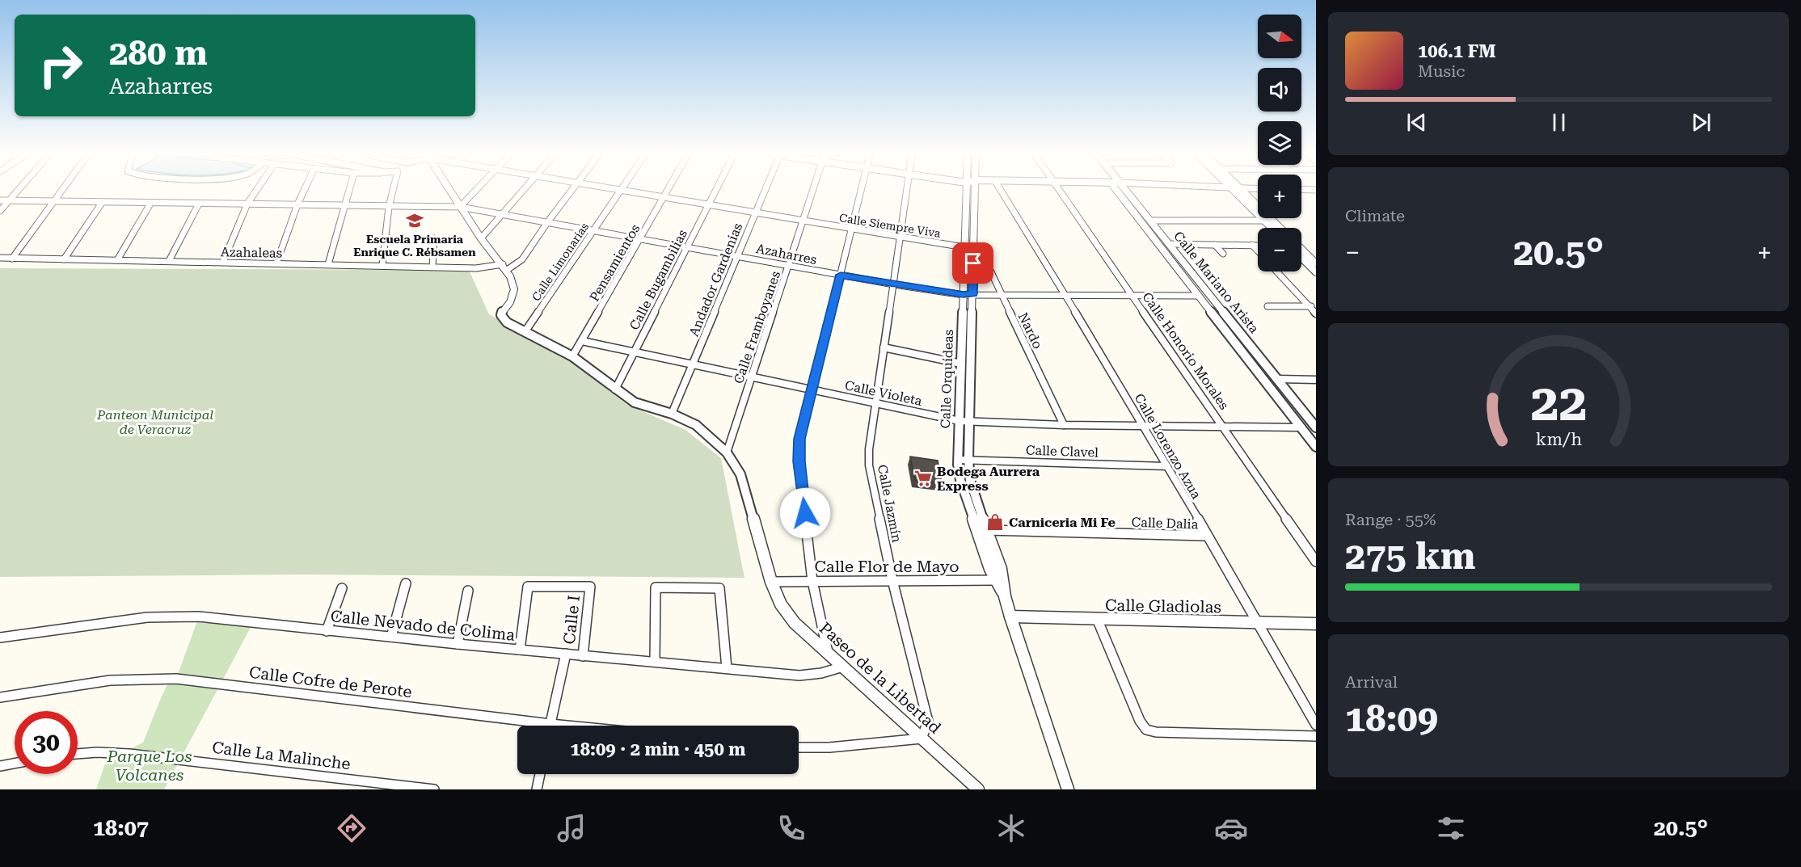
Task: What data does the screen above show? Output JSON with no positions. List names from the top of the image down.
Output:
{
  "streets": {
    "street": [
      "Calle Siempre Viva",
      "Azahaleas",
      "Azaharres",
      "Calle Limonarias",
      "Pensamientos",
      "Calle Bugambilias",
      "Andador Gardenias",
      "Calle Mariano Arista",
      "Calle Framboyanes",
      "Nardo",
      "Calle Honorio Morales",
      "Calle Orquídeas",
      "Calle Violeta",
      "Calle Lorenzo Azua",
      "Calle Clavel",
      "Calle Jazmín",
      "Calle Dalia",
      "Calle Flor de Mayo",
      "Calle Gladiolas",
      "Calle I",
      "Calle Nevado de Colima",
      "Paseo de la Libertad",
      "Calle Cofre de Perote",
      "Calle La Malinche"
    ]
  },
  "crossings": [
    ["Calle Siempre Viva", "Calle Limonarias"],
    ["Calle Siempre Viva", "Pensamientos"],
    ["Calle Siempre Viva", "Calle Bugambilias"],
    ["Calle Siempre Viva", "Andador Gardenias"],
    ["Calle Siempre Viva", "Calle Framboyanes"],
    ["Calle Siempre Viva", "Nardo"],
    ["Calle Siempre Viva", "Calle Orquídeas"],
    ["Calle Siempre Viva", "Calle Jazmín"],
    ["Azahaleas", "Paseo de la Libertad"],
    ["Azaharres", "Calle Limonarias"],
    ["Azaharres", "Pensamientos"],
    ["Azaharres", "Calle Bugambilias"],
    ["Azaharres", "Andador Gardenias"],
    ["Azaharres", "Calle Mariano Arista"],
    ["Azaharres", "Calle Framboyanes"],
    ["Azaharres", "Nardo"],
    ["Azaharres", "Calle Honorio Morales"],
    ["Azaharres", "Calle Orquídeas"],
    ["Azaharres", "Calle Lorenzo Azua"],
    ["Azaharres", "Calle Jazmín"],
    ["Calle Limonarias", "Paseo de la Libertad"],
    ["Pensamientos", "Calle Violeta"],
    ["Pensamientos", "Paseo de la Libertad"],
    ["Calle Bugambilias", "Calle Violeta"],
    ["Calle Bugambilias", "Paseo de la Libertad"],
    ["Andador Gardenias", "Calle Violeta"],
    ["Andador Gardenias", "Paseo de la Libertad"],
    ["Calle Mariano Arista", "Calle Violeta"],
    ["Calle Framboyanes", "Calle Violeta"],
    ["Calle Framboyanes", "Paseo de la Libertad"],
    ["Nardo", "Calle Orquídeas"],
    ["Nardo", "Calle Violeta"],
    ["Calle Honorio Morales", "Calle Violeta"],
    ["Calle Orquídeas", "Calle Violeta"],
    ["Calle Orquídeas", "Calle Clavel"],
    ["Calle Orquídeas", "Calle Dalia"],
    ["Calle Orquídeas", "Calle Flor de Mayo"],
    ["Calle Orquídeas", "Calle Gladiolas"],
    ["Calle Violeta", "Calle Lorenzo Azua"],
    ["Calle Violeta", "Calle Jazmín"],
    ["Calle Lorenzo Azua", "Calle Clavel"],
    ["Calle Lorenzo Azua", "Calle Dalia"],
    ["Calle Lorenzo Azua", "Calle Gladiolas"],
    ["Calle Jazmín", "Calle Flor de Mayo"],
    ["Calle Jazmín", "Paseo de la Libertad"],
    ["Calle Flor de Mayo", "Paseo de la Libertad"],
    ["Calle I", "Calle Nevado de Colima"],
    ["Calle Nevado de Colima", "Paseo de la Libertad"]
  ],
  "parks": ["Panteon Municipal de Veracruz", "Parque Los Volcanes"],
  "places": {
    "school or university": ["Escuela Primaria Enrique C. Rébsamen"],
    "supermarket": ["Bodega Aurrera Express"],
    "shop": ["Carniceria Mi Fe"]
  },
  "north": "right",
  "page": {
    "map_buttons": ["+", "−"],
    "turn": ["280 m", "Azaharres"],
    "song": ["106.1 FM", "Music"],
    "tile": [
      "Climate",
      ["Range · 55%", "275 km"],
      ["Arrival", "18:09"]
    ],
    "heat": ["−", "20.5°", "+"],
    "limit": "30",
    "trip": "18:09 · 2 min · 450 m",
    "tabs": ["18:07", "20.5°"],
    "gauge": ["22", "km/h"]
  }
}
